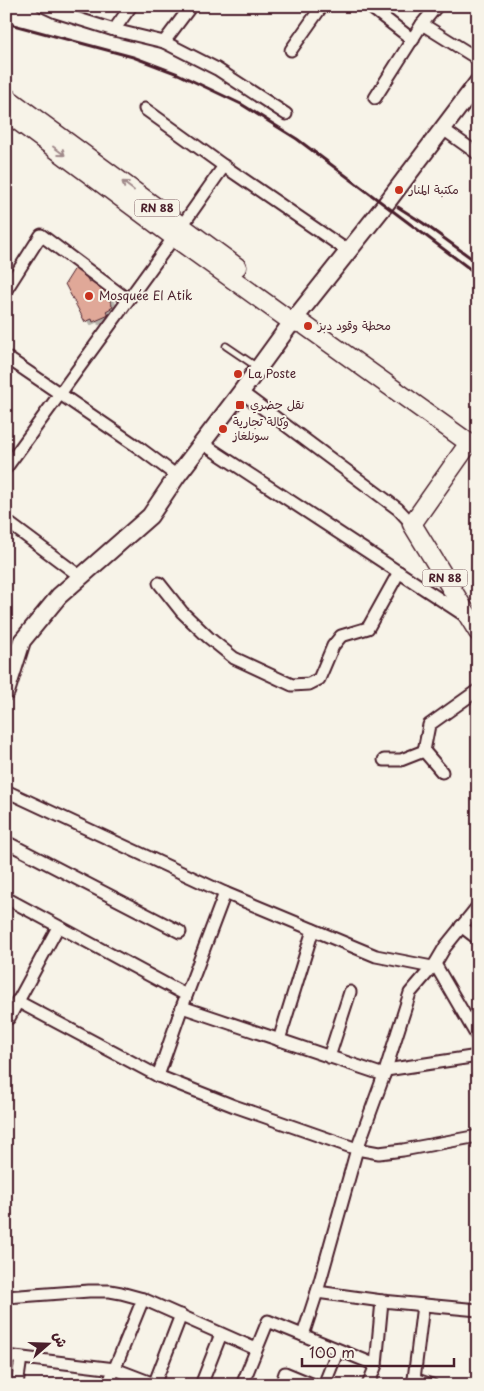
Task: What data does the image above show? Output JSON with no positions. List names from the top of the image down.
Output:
{
  "streets": {
    "main road": ["RN 88"]
  },
  "places": {
    "other": [
      "مكتبة المنار",
      "Mosquée El Atik",
      "محطة وقود دبز",
      "La Poste",
      "وكالة تجارية سونلغاز"
    ],
    "transit": ["نقل حضري"]
  },
  "scale_bar": "100 m",
  "north": "right"
}
